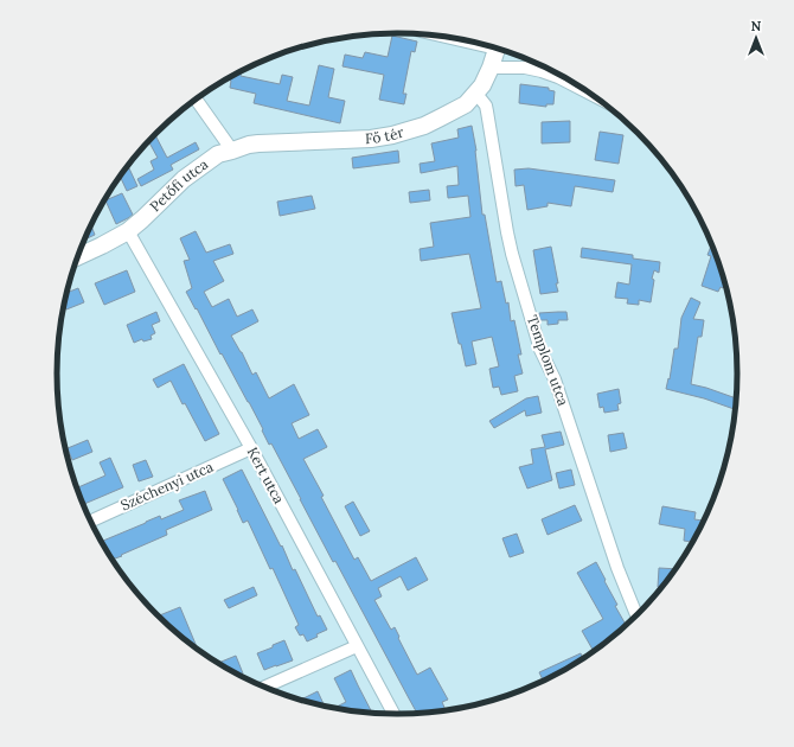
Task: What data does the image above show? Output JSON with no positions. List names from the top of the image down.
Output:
{
  "streets": {
    "main road": ["Fő tér", "Petőfi utca"],
    "street": ["Templom utca", "Kert utca", "Széchenyi utca"]
  },
  "crossings": [
    ["Fő tér", "Petőfi utca"],
    ["Fő tér", "Templom utca"],
    ["Petőfi utca", "Kert utca"],
    ["Kert utca", "Széchenyi utca"]
  ],
  "north": "top"
}
